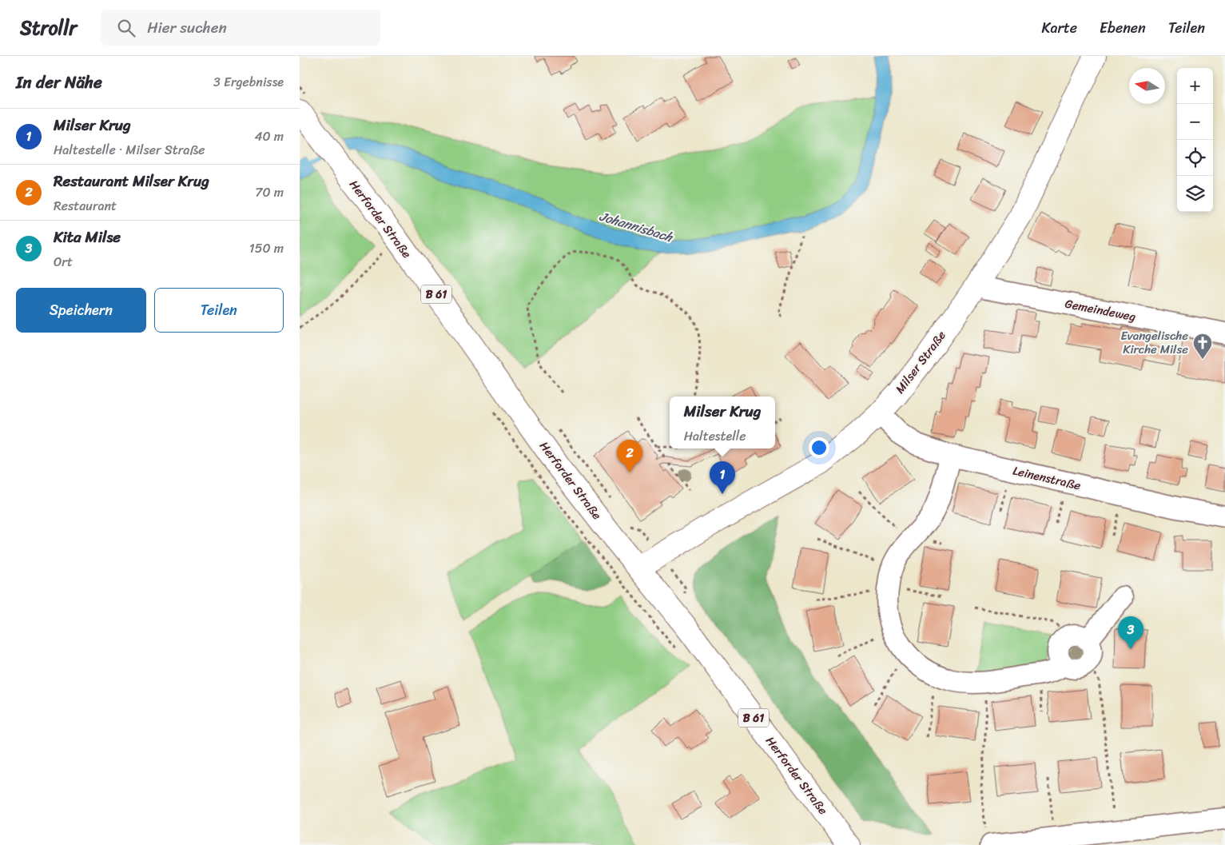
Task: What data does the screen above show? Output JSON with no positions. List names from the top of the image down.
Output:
{
  "streets": {
    "main road": ["Herforder Straße", "B 61", "Milser Straße"],
    "street": ["Gemeindeweg", "Leinenstraße"]
  },
  "crossings": [
    ["Herforder Straße", "Milser Straße"],
    ["Gemeindeweg", "Milser Straße"],
    ["Milser Straße", "Leinenstraße"]
  ],
  "water": ["Johannisbach"],
  "places": {
    "church": ["Evangelische Kirche Milse"]
  },
  "north": "left",
  "page": {
    "header": "Strollr",
    "search": "Hier suchen",
    "nav": ["Karte", "Ebenen", "Teilen"],
    "heading": ["In der Nähe", "3 Ergebnisse"],
    "map_buttons": ["+", "−"],
    "list": [
      {
        "mark": "1",
        "name": "Milser Krug",
        "note": "Haltestelle · Milser Straße",
        "value": "40 m"
      },
      {
        "mark": "2",
        "name": "Restaurant Milser Krug",
        "note": "Restaurant",
        "value": "70 m"
      },
      {
        "mark": "3",
        "name": "Kita Milse",
        "note": "Ort",
        "value": "150 m"
      }
    ],
    "buttons": ["Speichern", "Teilen"],
    "popup": ["Milser Krug", "Haltestelle"],
    "pins": ["2", "1", "3"]
  }
}
